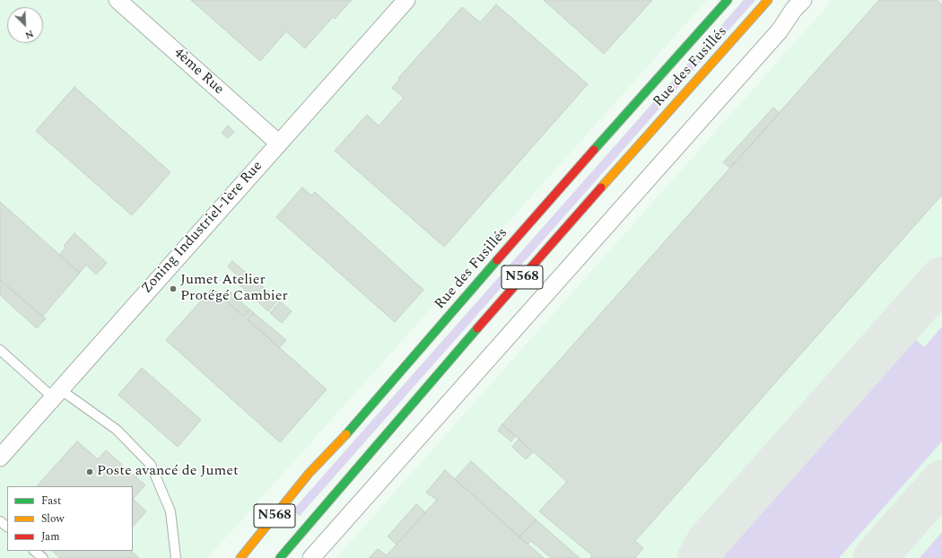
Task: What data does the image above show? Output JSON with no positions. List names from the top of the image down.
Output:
{
  "streets": {
    "highway": ["Rue des Fusillés", "N568"],
    "street": ["4ème Rue", "Zoning Industriel-1ère Rue"]
  },
  "crossings": [
    ["4ème Rue", "Zoning Industriel-1ère Rue"]
  ],
  "places": ["Jumet Atelier Protégé Cambier", "Poste avancé de Jumet"],
  "legend": ["Fast", "Slow", "Jam"],
  "north": "bottom right"
}
